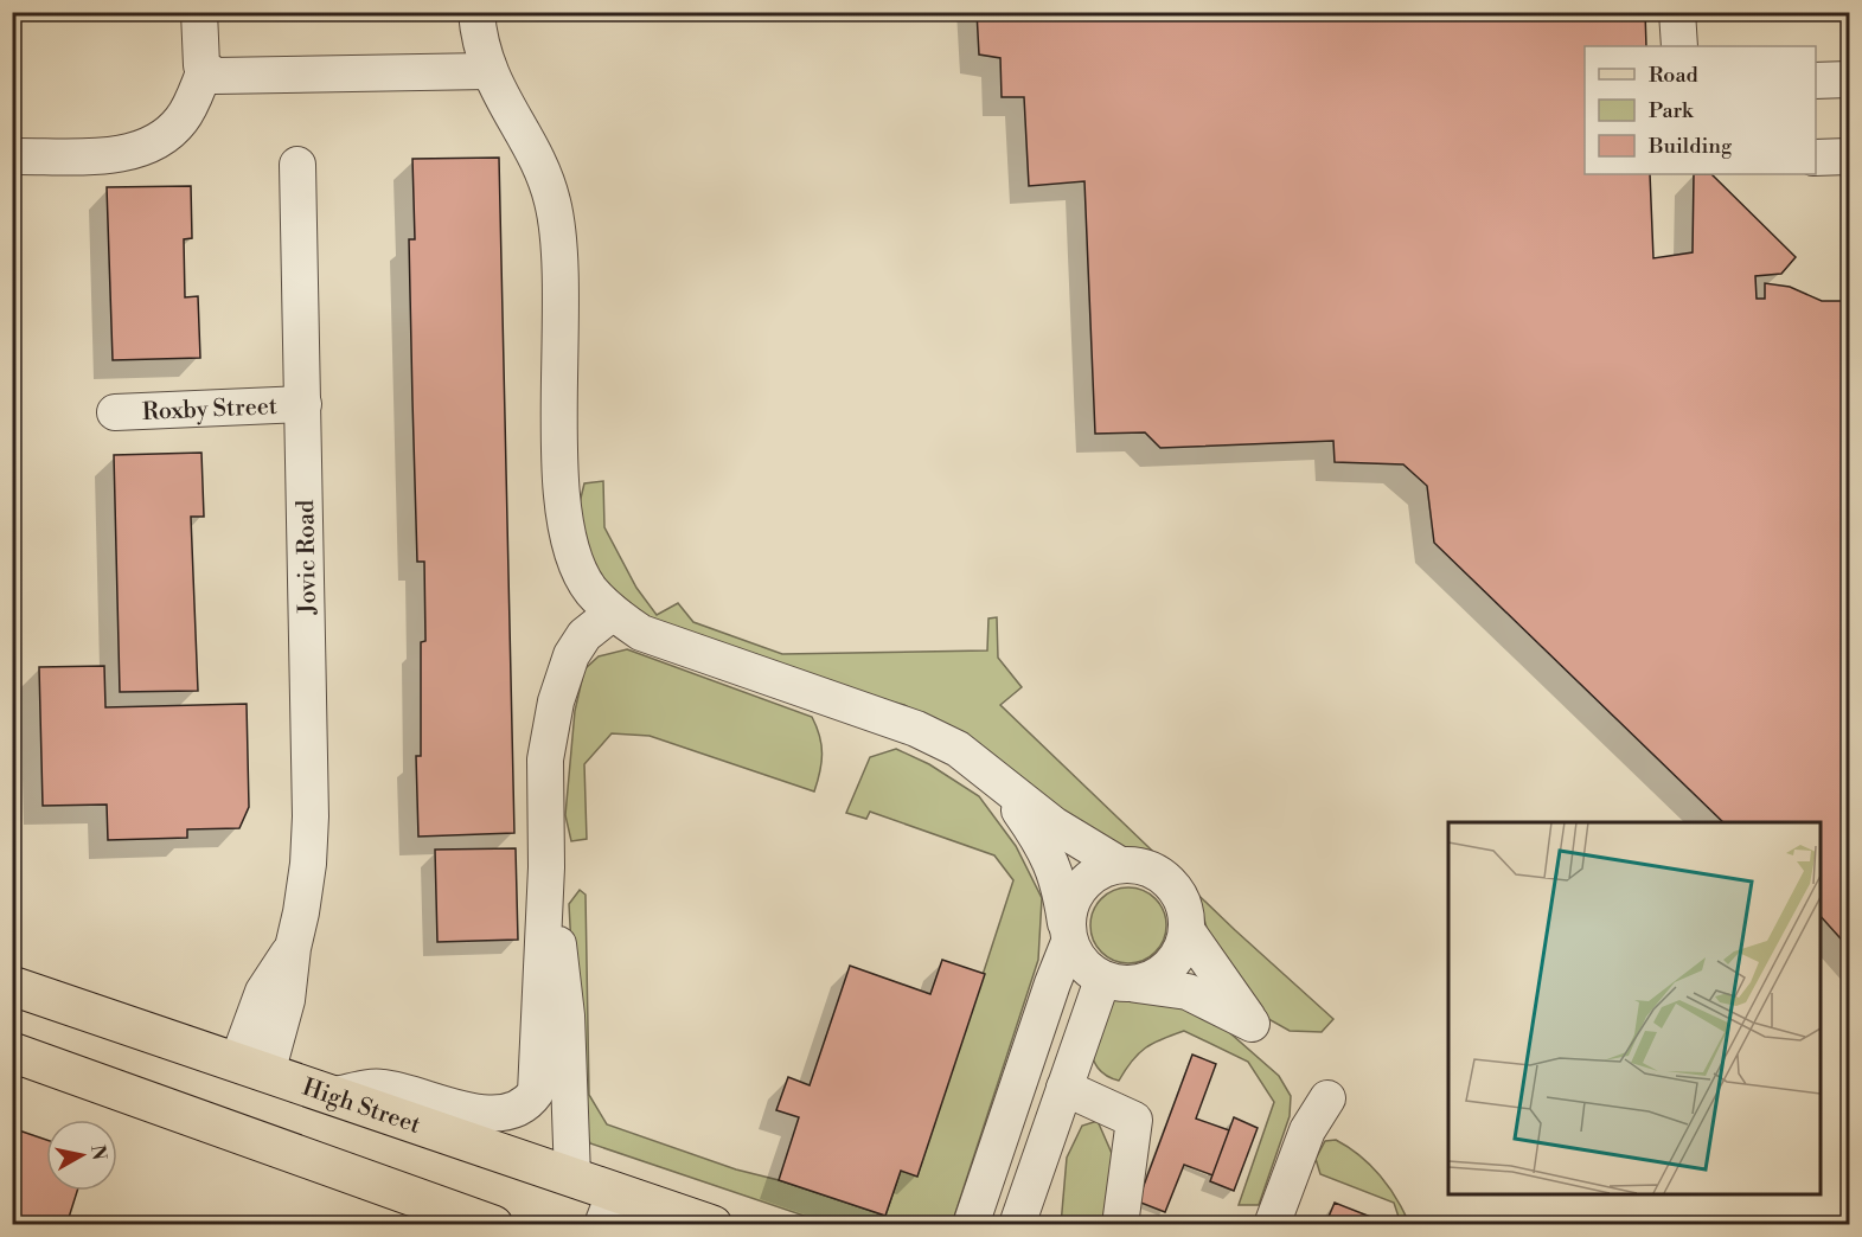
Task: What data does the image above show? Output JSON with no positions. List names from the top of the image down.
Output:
{
  "streets": {
    "main road": ["High Street"],
    "street": ["Roxby Street", "Jovic Road"]
  },
  "crossings": [
    ["Roxby Street", "Jovic Road"],
    ["Jovic Road", "High Street"]
  ],
  "legend": ["Road", "Park", "Building"],
  "north": "right"
}
